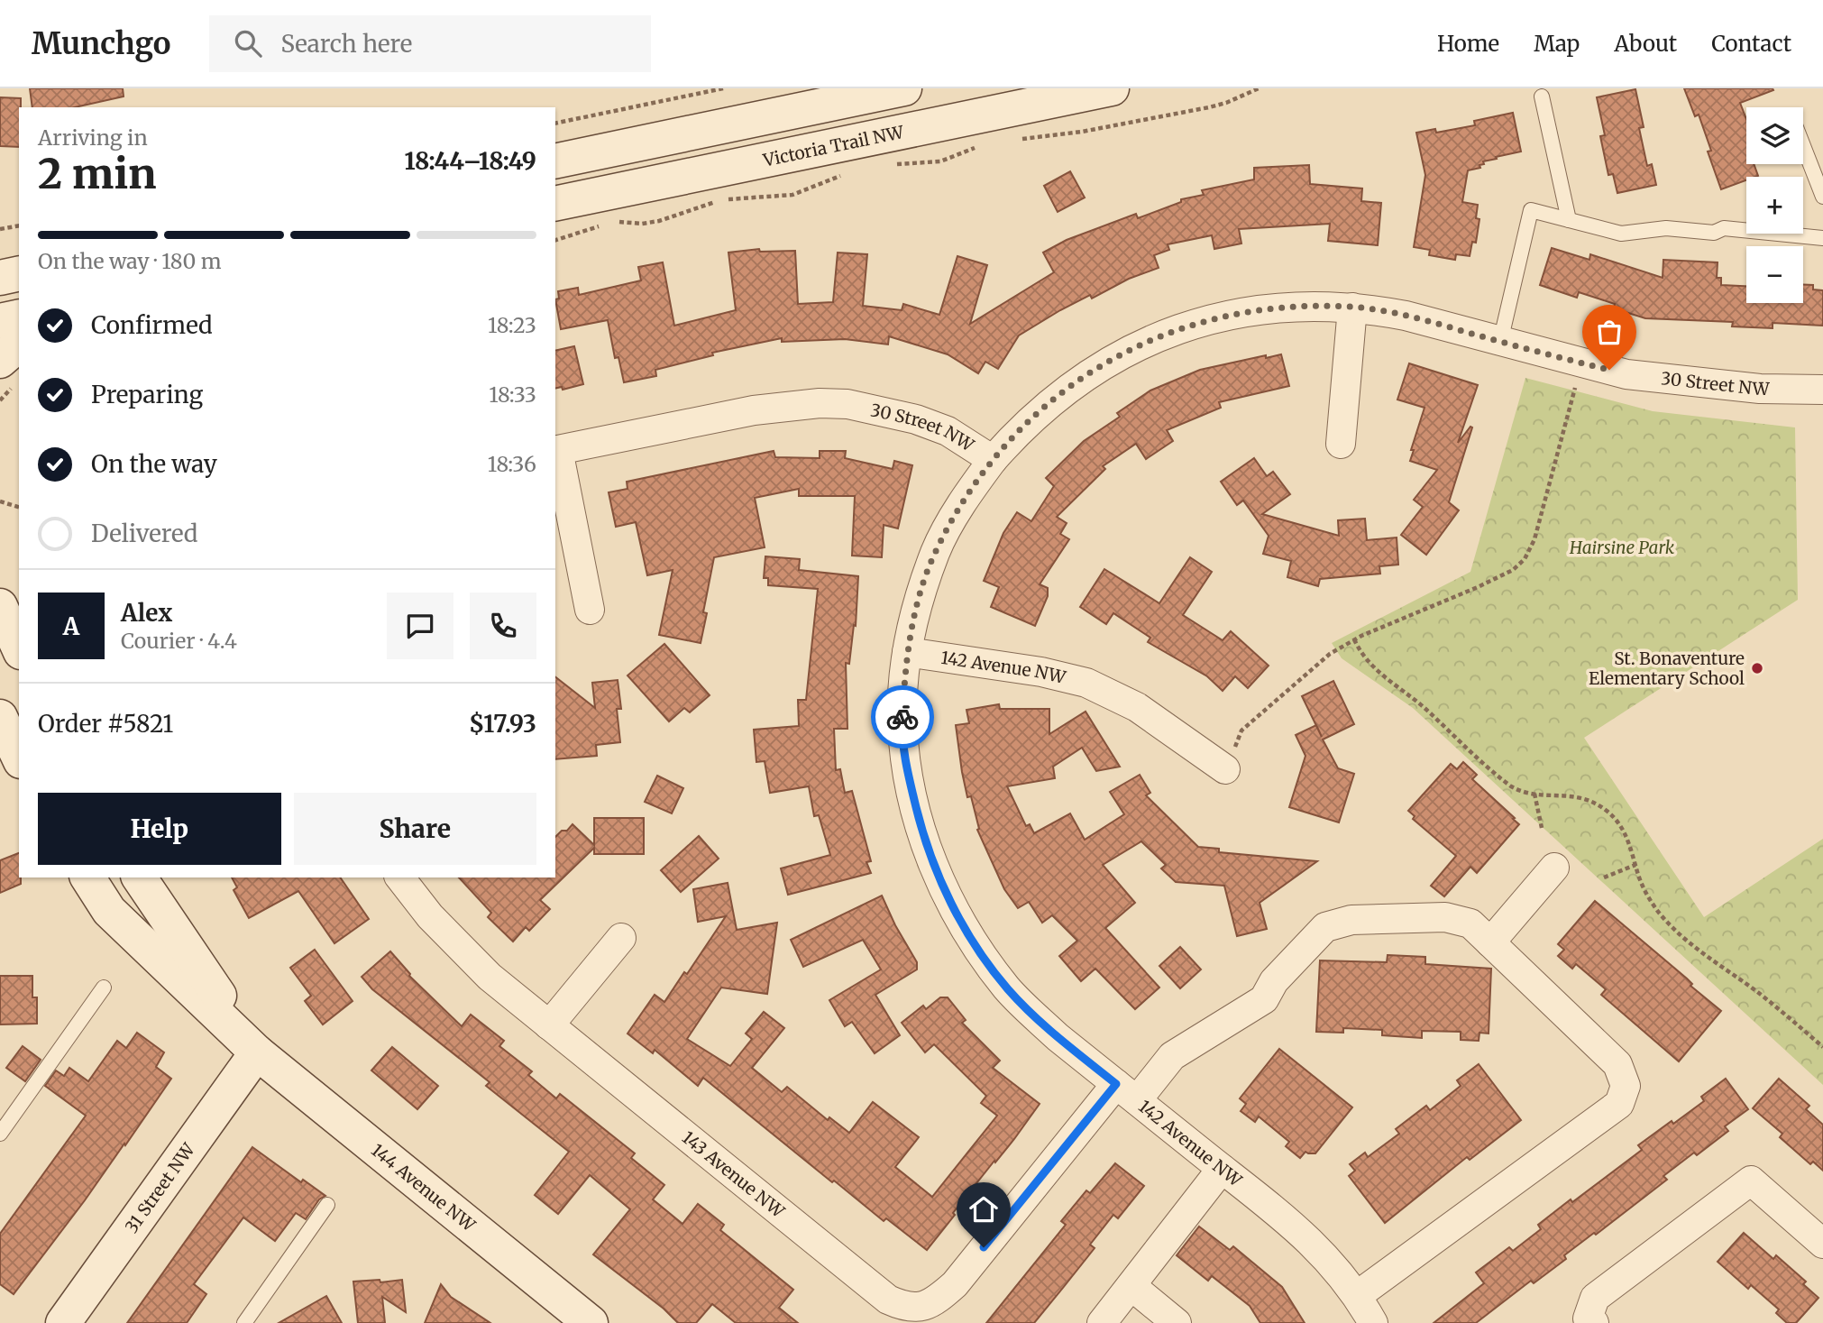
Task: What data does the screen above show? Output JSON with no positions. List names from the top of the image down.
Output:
{
  "streets": {
    "main road": ["Victoria Trail NW", "31 Street NW", "144 Avenue NW"],
    "street": ["30 Street NW", "142 Avenue NW", "143 Avenue NW"]
  },
  "crossings": [
    ["30 Street NW", "142 Avenue NW"],
    ["142 Avenue NW", "143 Avenue NW"],
    ["31 Street NW", "144 Avenue NW"]
  ],
  "parks": ["Hairsine Park"],
  "places": ["St. Bonaventure Elementary School"],
  "page": {
    "header": "Munchgo",
    "search": "Search here",
    "nav": [
      "Home",
      "Map",
      "About",
      "Contact"
    ],
    "map_buttons": ["+", "−"],
    "heading": ["2 min", "Arriving in", "18:44–18:49"],
    "panel": [
      "Alex",
      "Courier · 4.4",
      "Order #5821",
      "$17.93"
    ],
    "bar": "On the way · 180 m",
    "list": [
      ["Confirmed", "18:23"],
      ["Preparing", "18:33"],
      ["On the way", "18:36"],
      "Delivered"
    ],
    "round": "A",
    "buttons": ["Help", "Share"]
  }
}
